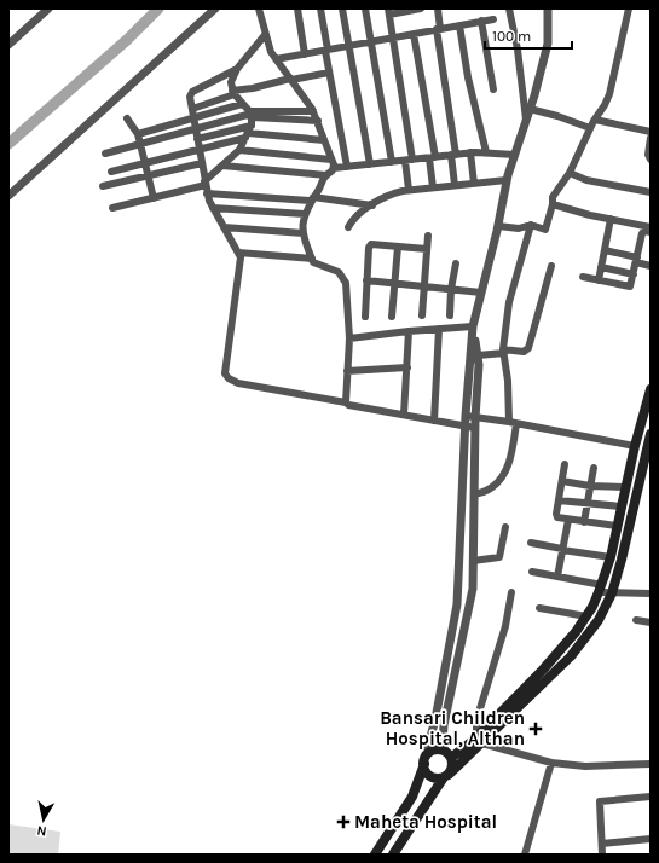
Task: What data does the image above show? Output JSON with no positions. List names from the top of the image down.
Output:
{
  "places": {
    "health": ["Bansari Children Hospital, Althan", "Maheta Hospital"]
  },
  "scale_bar": "100 m",
  "north": "bottom"
}
